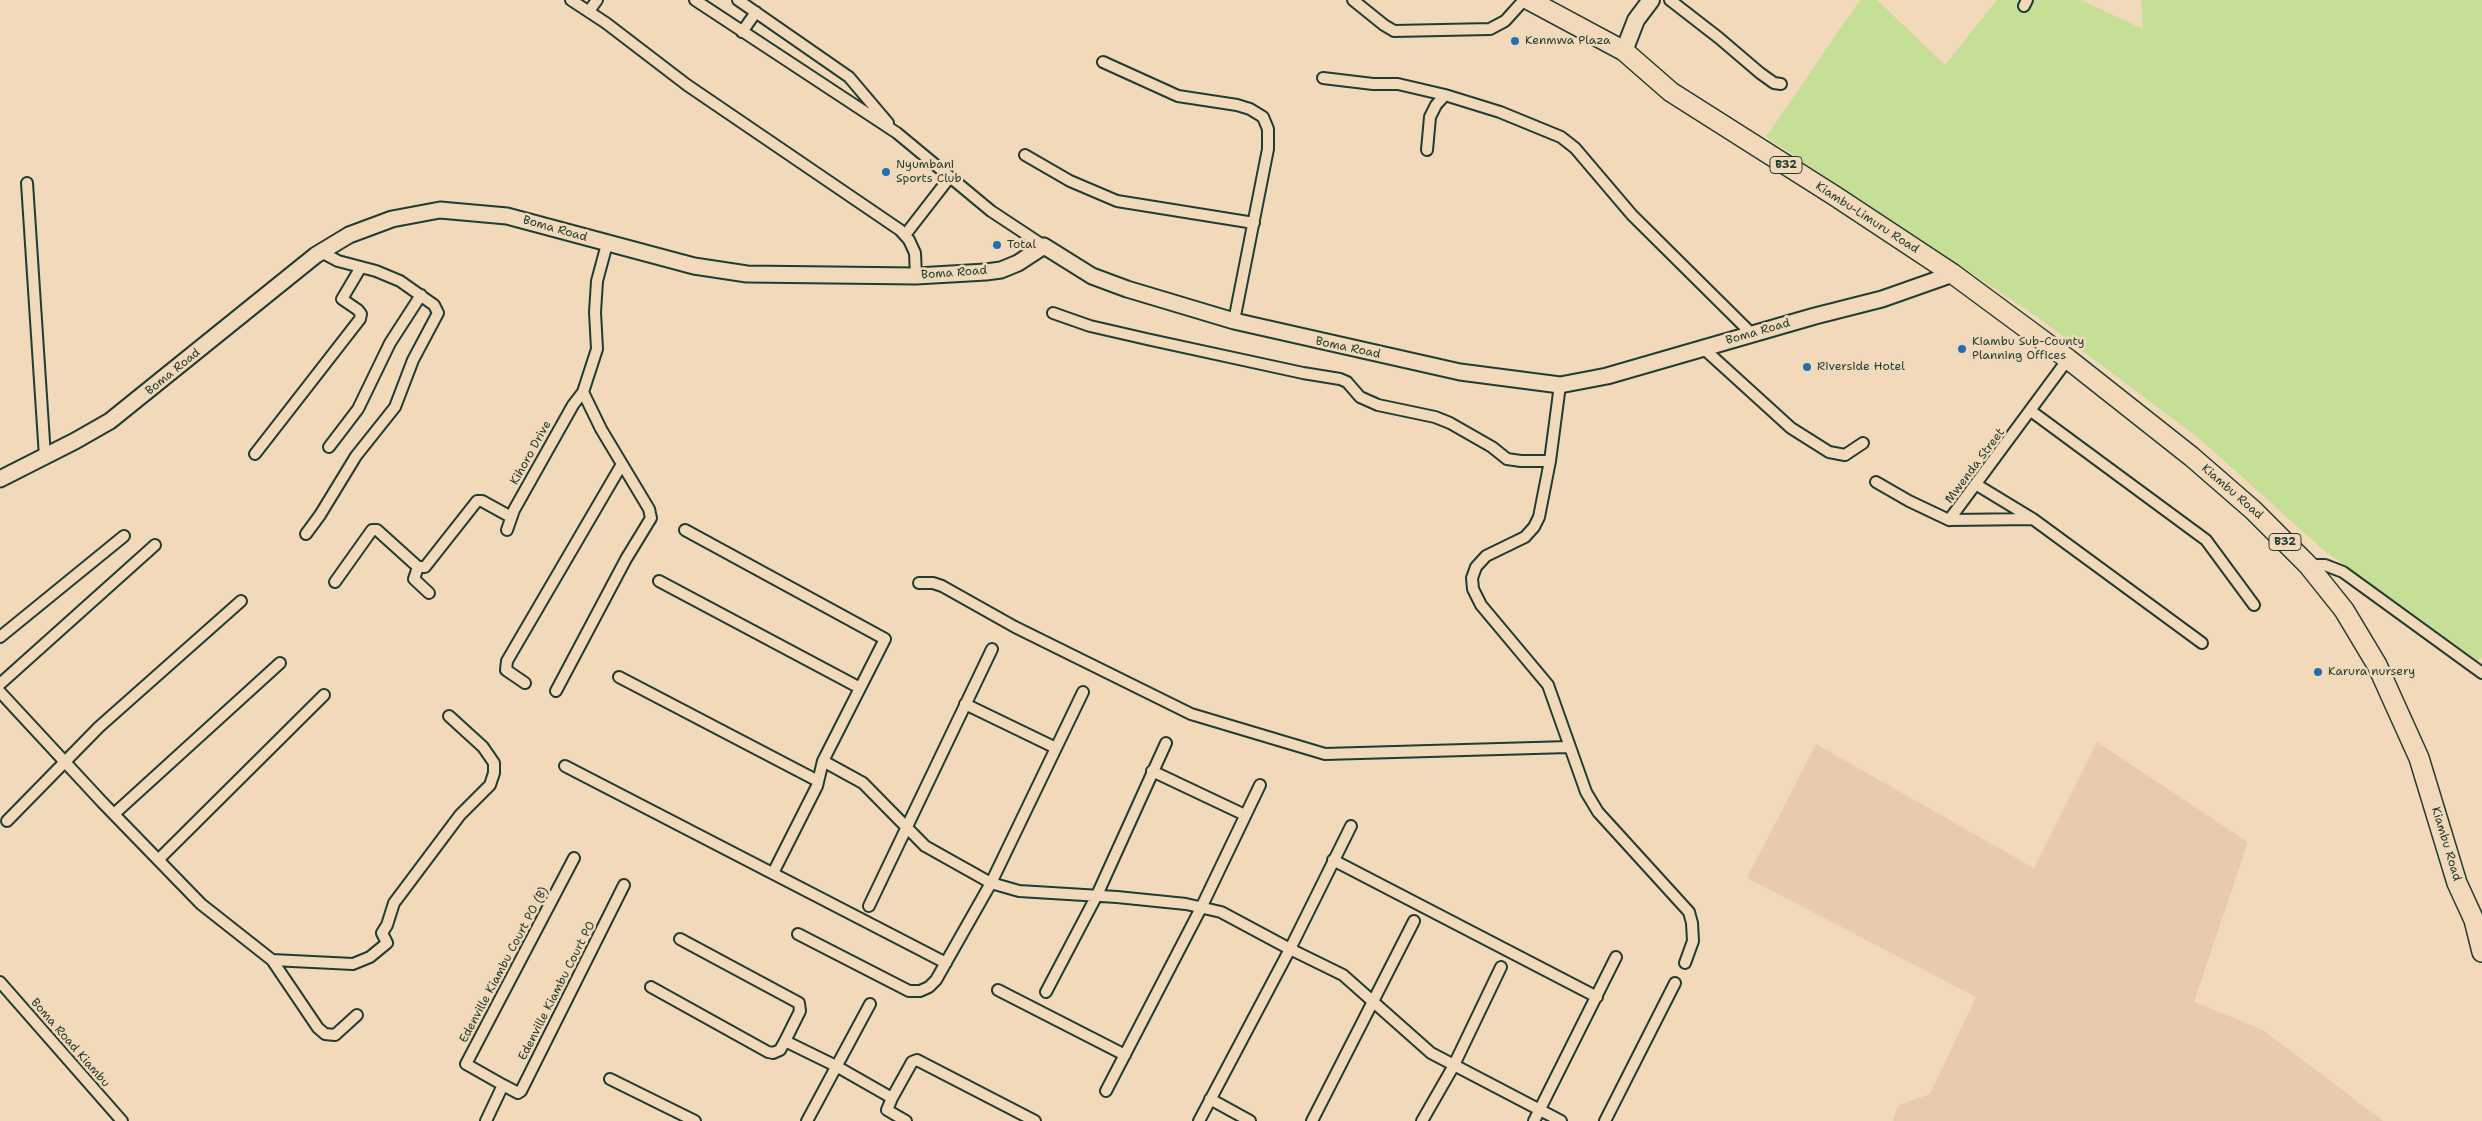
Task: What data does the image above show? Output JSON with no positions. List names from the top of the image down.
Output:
{
  "streets": {
    "highway": ["B32", "Kiambu-Limuru Road", "Kiambu Road"],
    "main road": ["Boma Road"],
    "street": [
      "Kihoro Drive",
      "Mwenda Street",
      "Edenville Kiambu Court PO (B)",
      "Edenville Kiambu Court PO",
      "Boma Road Kiambu"
    ]
  },
  "crossings": [
    ["Kiambu-Limuru Road", "Boma Road"],
    ["Kiambu-Limuru Road", "Kiambu Road"],
    ["Boma Road", "Kihoro Drive"],
    ["Boma Road", "Kiambu Road"],
    ["Mwenda Street", "Kiambu Road"],
    ["Edenville Kiambu Court PO (B)", "Edenville Kiambu Court PO"]
  ],
  "places": [
    "Kenmwa Plaza",
    "Nyumbani Sports Club",
    "Total",
    "Kiambu Sub-County Planning Offices",
    "Riverside Hotel",
    "Karura nursery"
  ]
}
